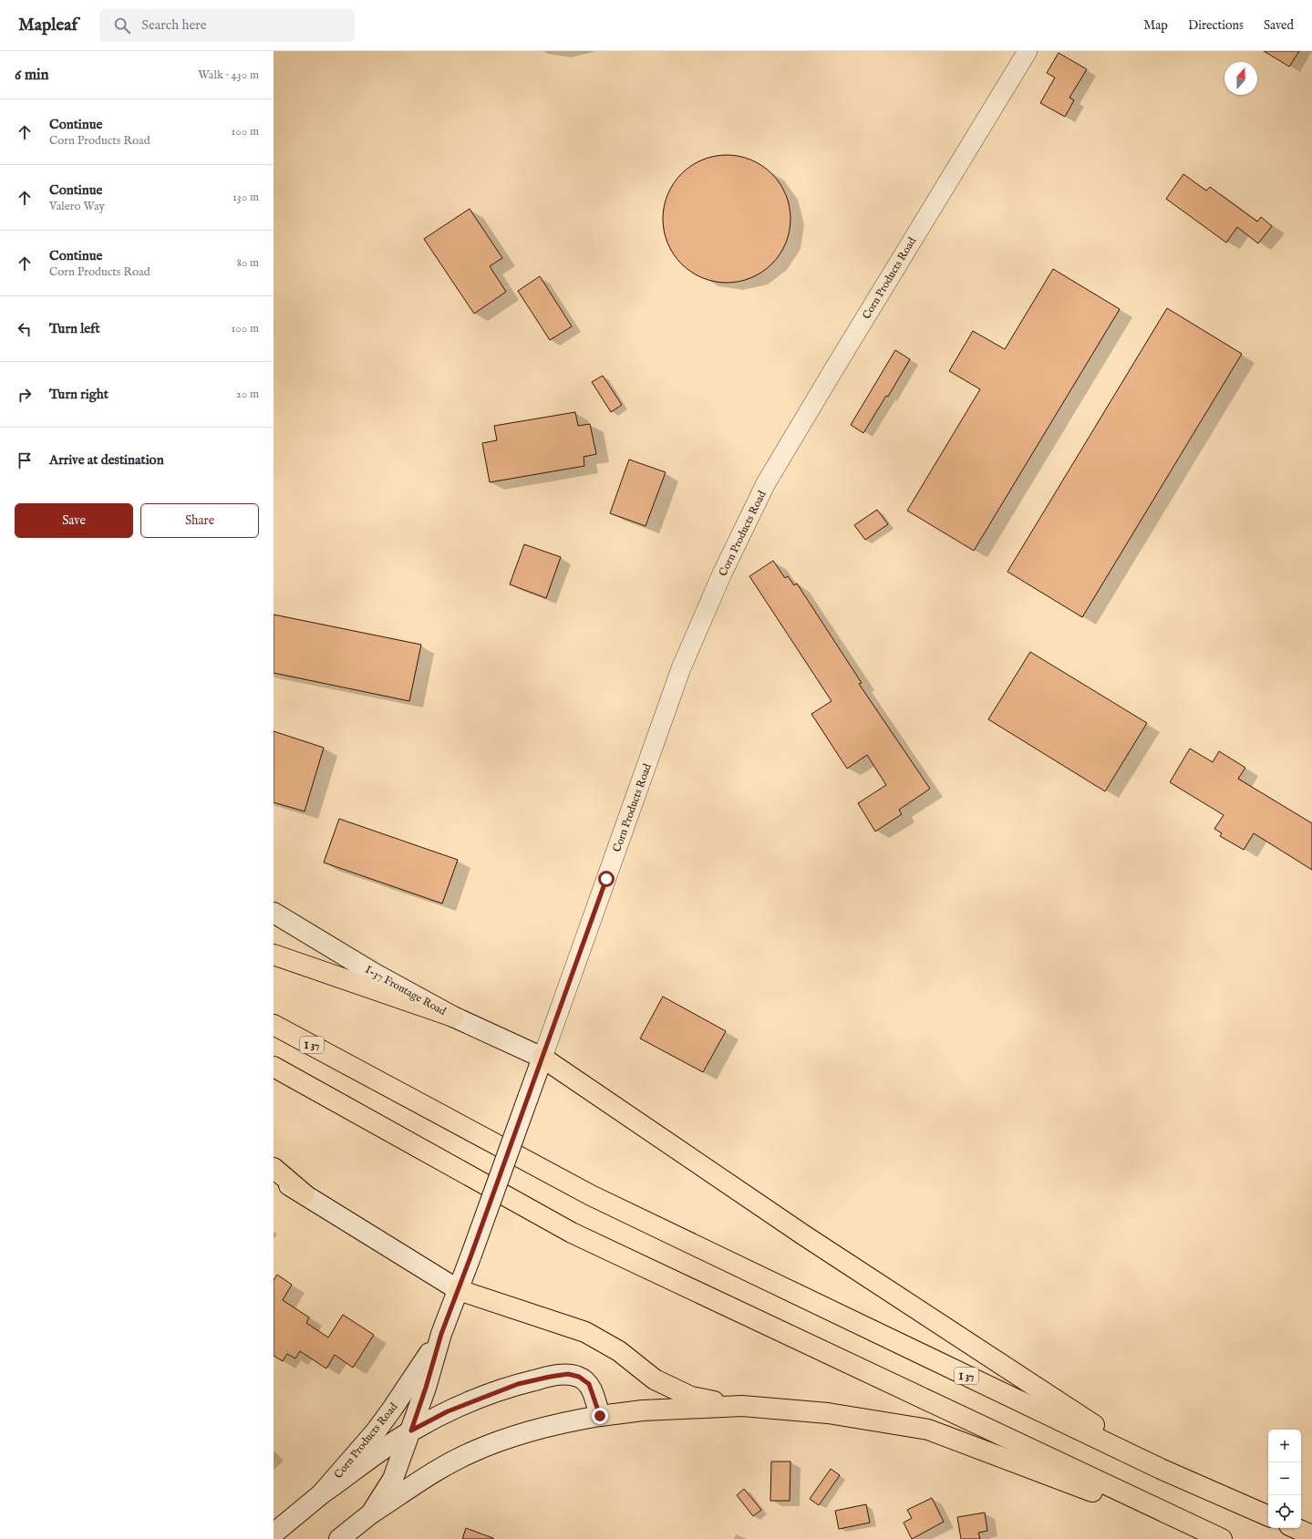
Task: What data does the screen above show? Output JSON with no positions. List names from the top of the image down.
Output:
{
  "streets": {
    "highway": ["I 37"],
    "main road": ["Corn Products Road", "I-37 Frontage Road"]
  },
  "crossings": [
    ["Corn Products Road", "I-37 Frontage Road"]
  ],
  "north": "top",
  "page": {
    "header": "Mapleaf",
    "search": "Search here",
    "nav": ["Map", "Directions", "Saved"],
    "heading": ["6 min", "Walk · 430 m"],
    "list": [
      ["Continue", "Corn Products Road", "100 m"],
      ["Continue", "Valero Way", "130 m"],
      ["Continue", "Corn Products Road", "80 m"],
      ["Turn left", "100 m"],
      ["Turn right", "20 m"],
      "Arrive at destination"
    ],
    "buttons": ["Save", "Share"],
    "map_buttons": ["+", "−"]
  }
}
